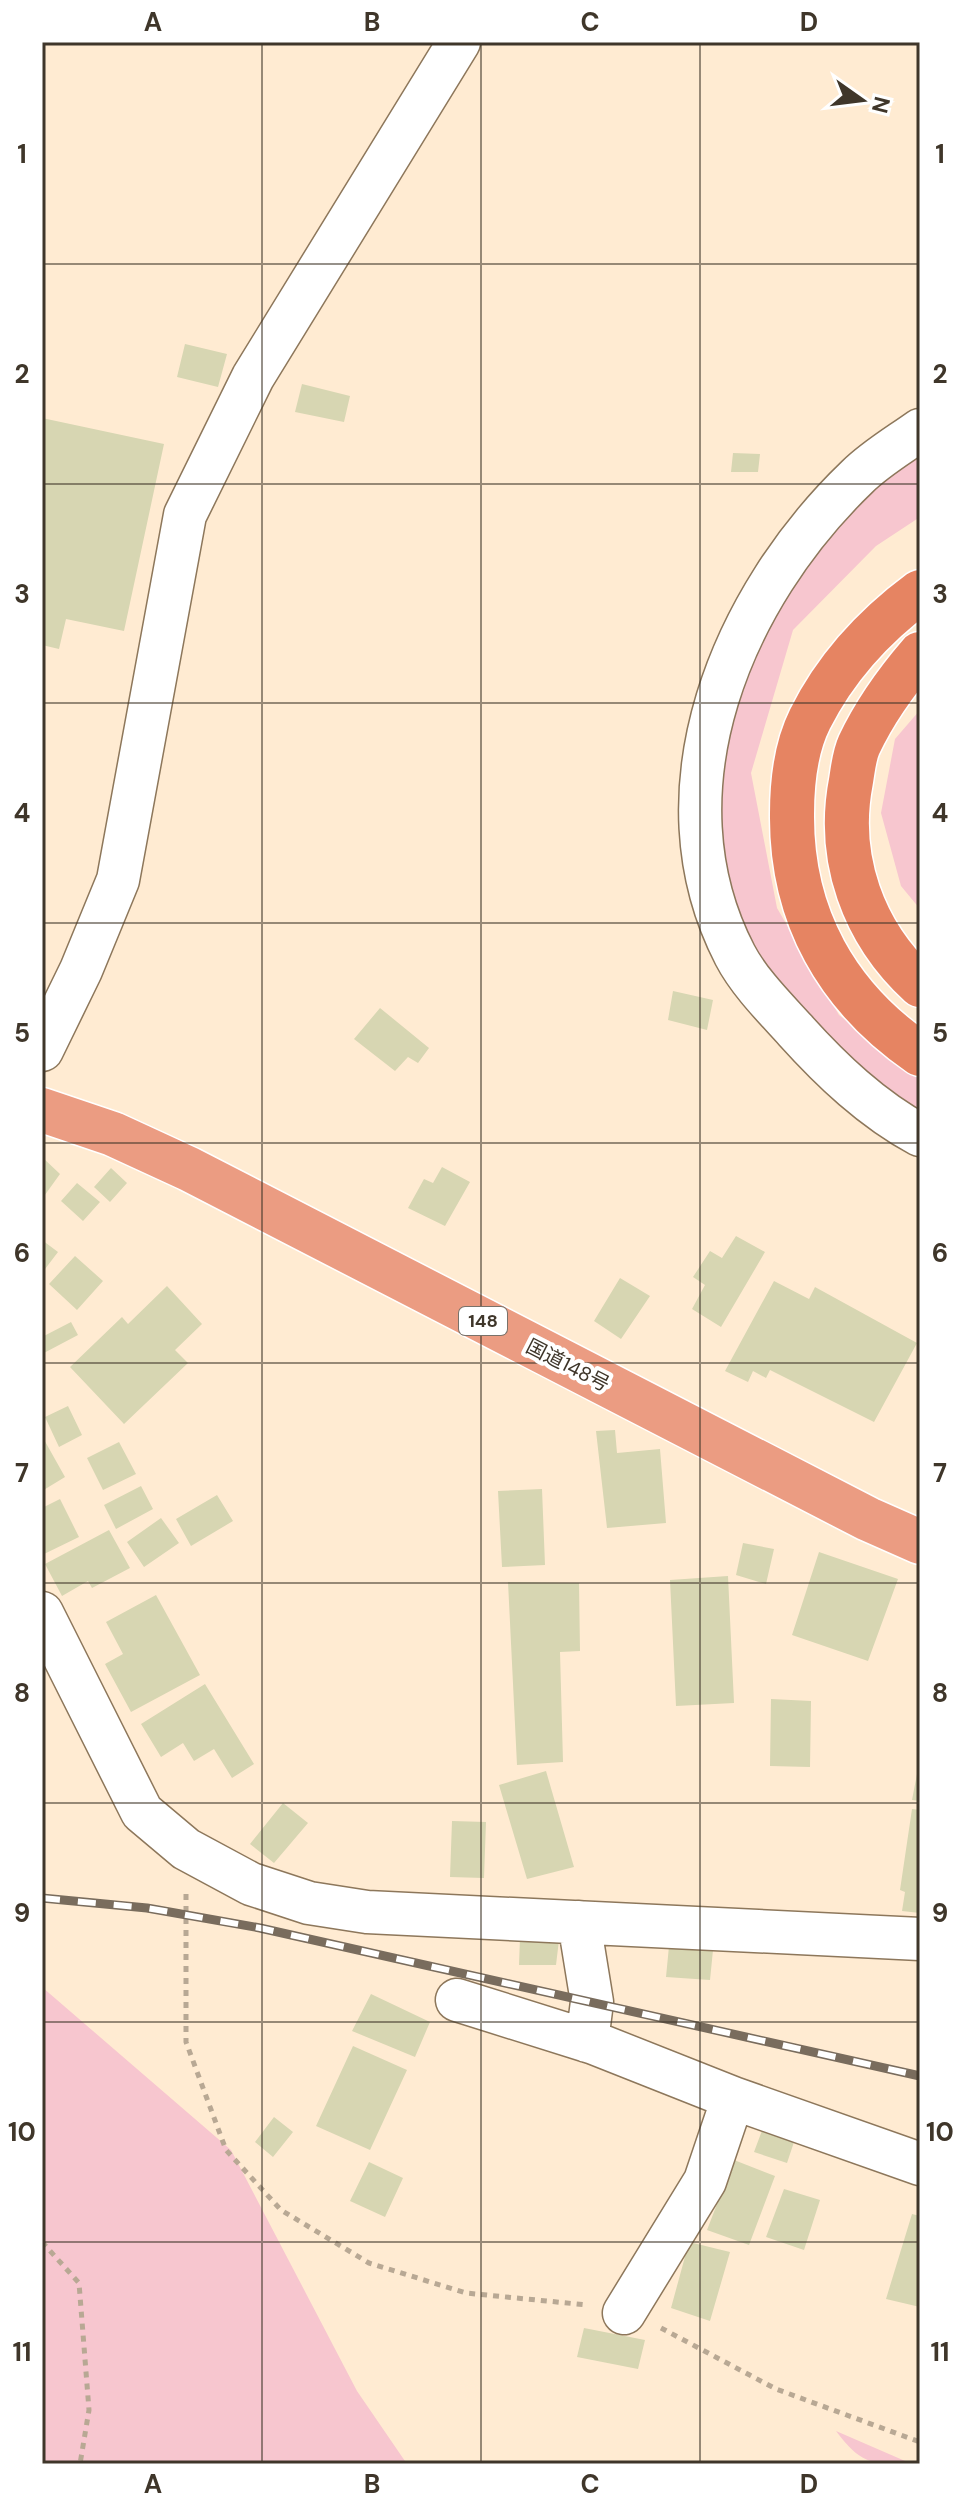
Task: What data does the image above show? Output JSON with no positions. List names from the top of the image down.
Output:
{
  "streets": {
    "highway": ["148", "国道148号"]
  },
  "north": "right",
  "grid": {
    "columns": [
      "A",
      "B",
      "C",
      "D"
    ],
    "rows": [
      "1",
      "2",
      "3",
      "4",
      "5",
      "6",
      "7",
      "8",
      "9",
      "10",
      "11"
    ]
  }
}
